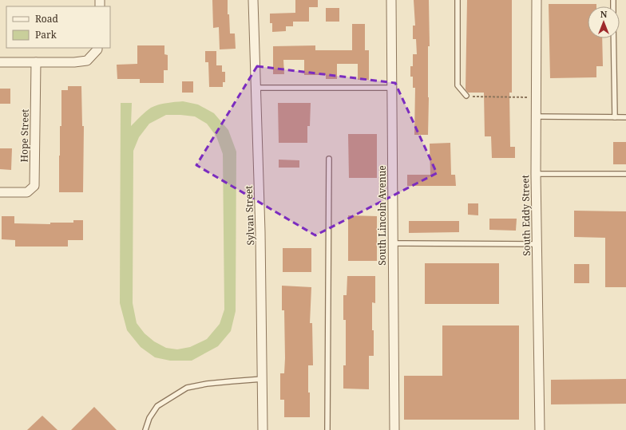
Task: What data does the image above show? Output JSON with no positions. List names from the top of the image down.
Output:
{
  "streets": {
    "street": [
      "Hope Street",
      "Sylvan Street",
      "South Lincoln Avenue",
      "South Eddy Street"
    ]
  },
  "legend": ["Road", "Park"],
  "north": "top"
}
